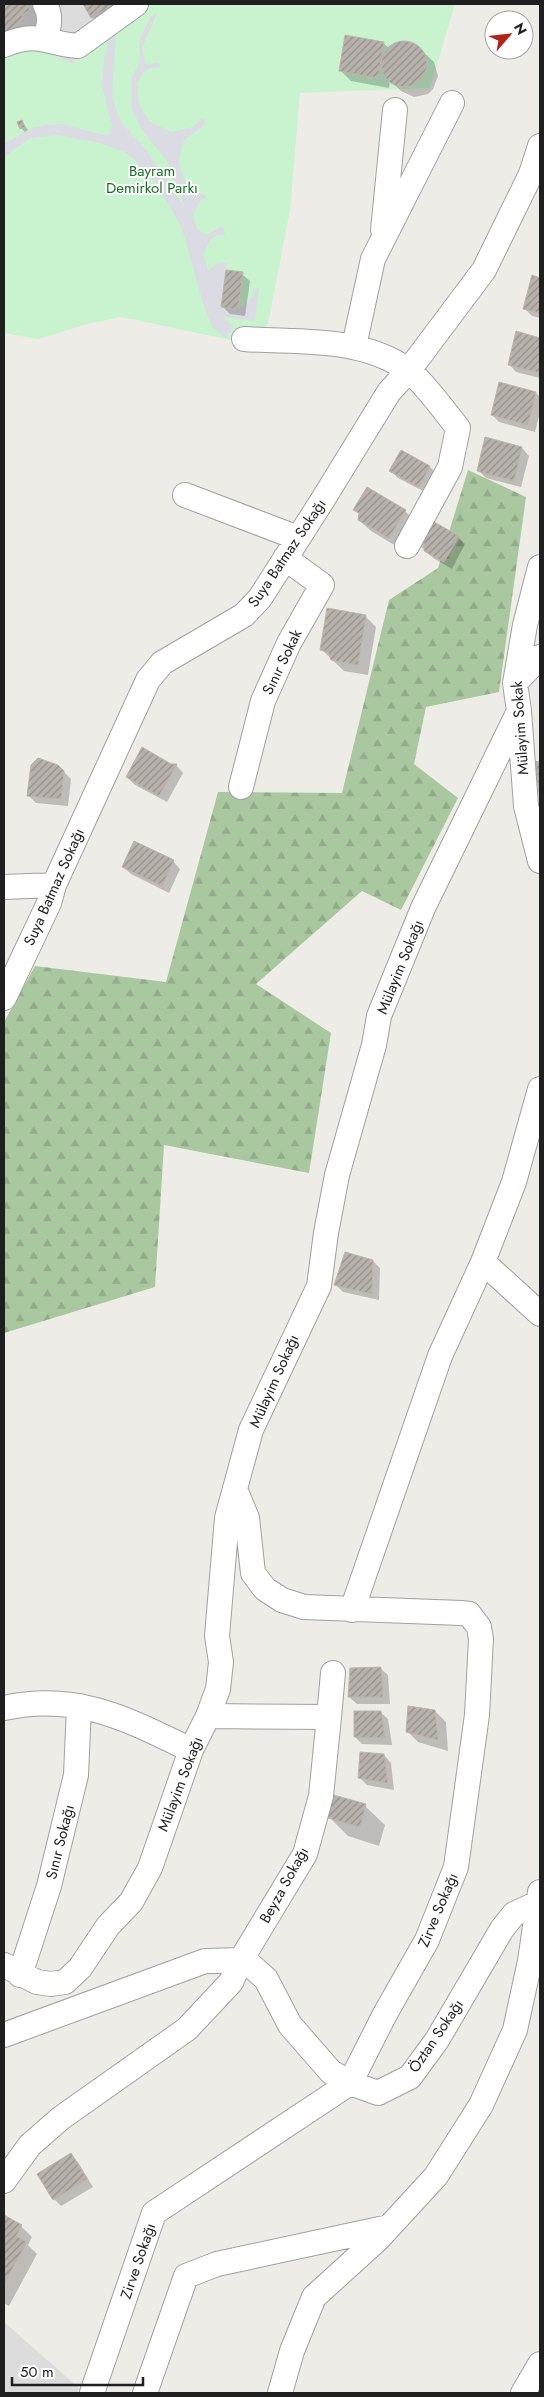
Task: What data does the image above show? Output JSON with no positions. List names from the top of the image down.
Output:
{
  "streets": {
    "street": [
      "Suya Batmaz Sokağı",
      "Sınır Sokak",
      "Mülayim Sokak",
      "Mülayim Sokağı",
      "Sınır Sokağı",
      "Beyza Sokağı",
      "Zirve Sokağı",
      "Öztan Sokağı"
    ]
  },
  "crossings": [
    ["Suya Batmaz Sokağı", "Sınır Sokak"],
    ["Mülayim Sokak", "Mülayim Sokağı"],
    ["Mülayim Sokağı", "Sınır Sokağı"],
    ["Mülayim Sokağı", "Zirve Sokağı"],
    ["Beyza Sokağı", "Öztan Sokağı"],
    ["Zirve Sokağı", "Öztan Sokağı"]
  ],
  "parks": ["Bayram Demirkol Parkı"],
  "scale_bar": "50 m",
  "north": "top right"
}
